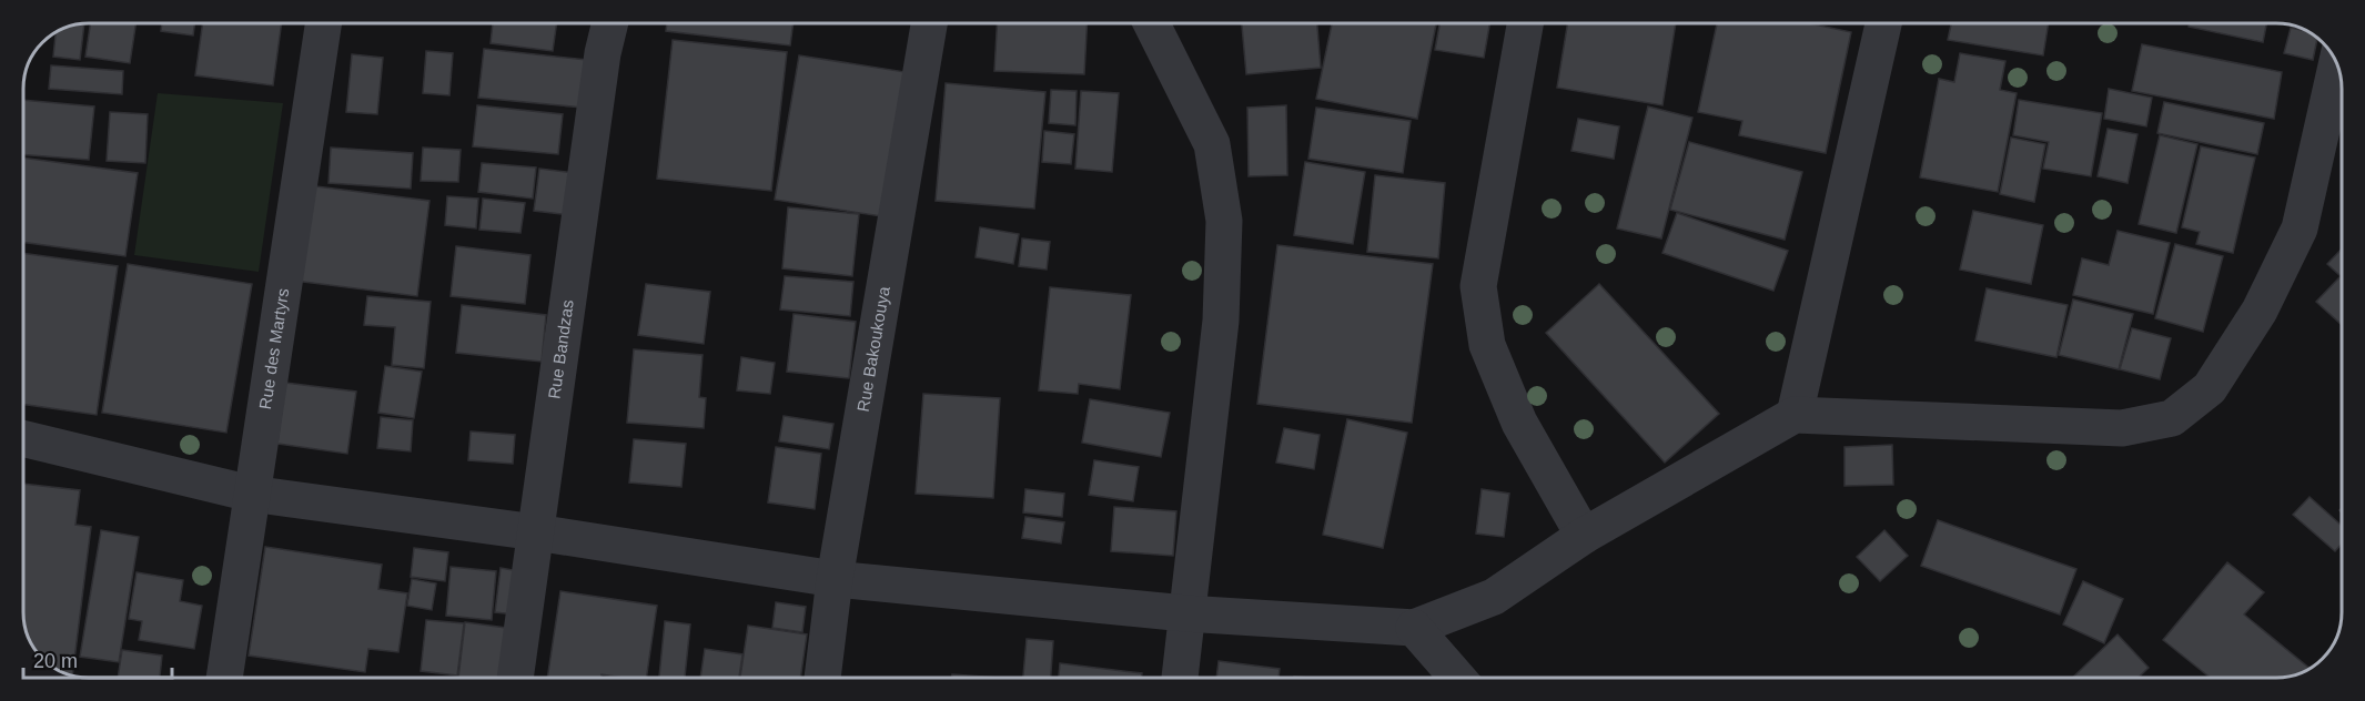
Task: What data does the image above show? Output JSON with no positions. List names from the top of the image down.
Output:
{
  "streets": {
    "street": ["Rue des Martyrs", "Rue Bandzas", "Rue Bakoukouya"]
  },
  "scale_bar": "20 m"
}
